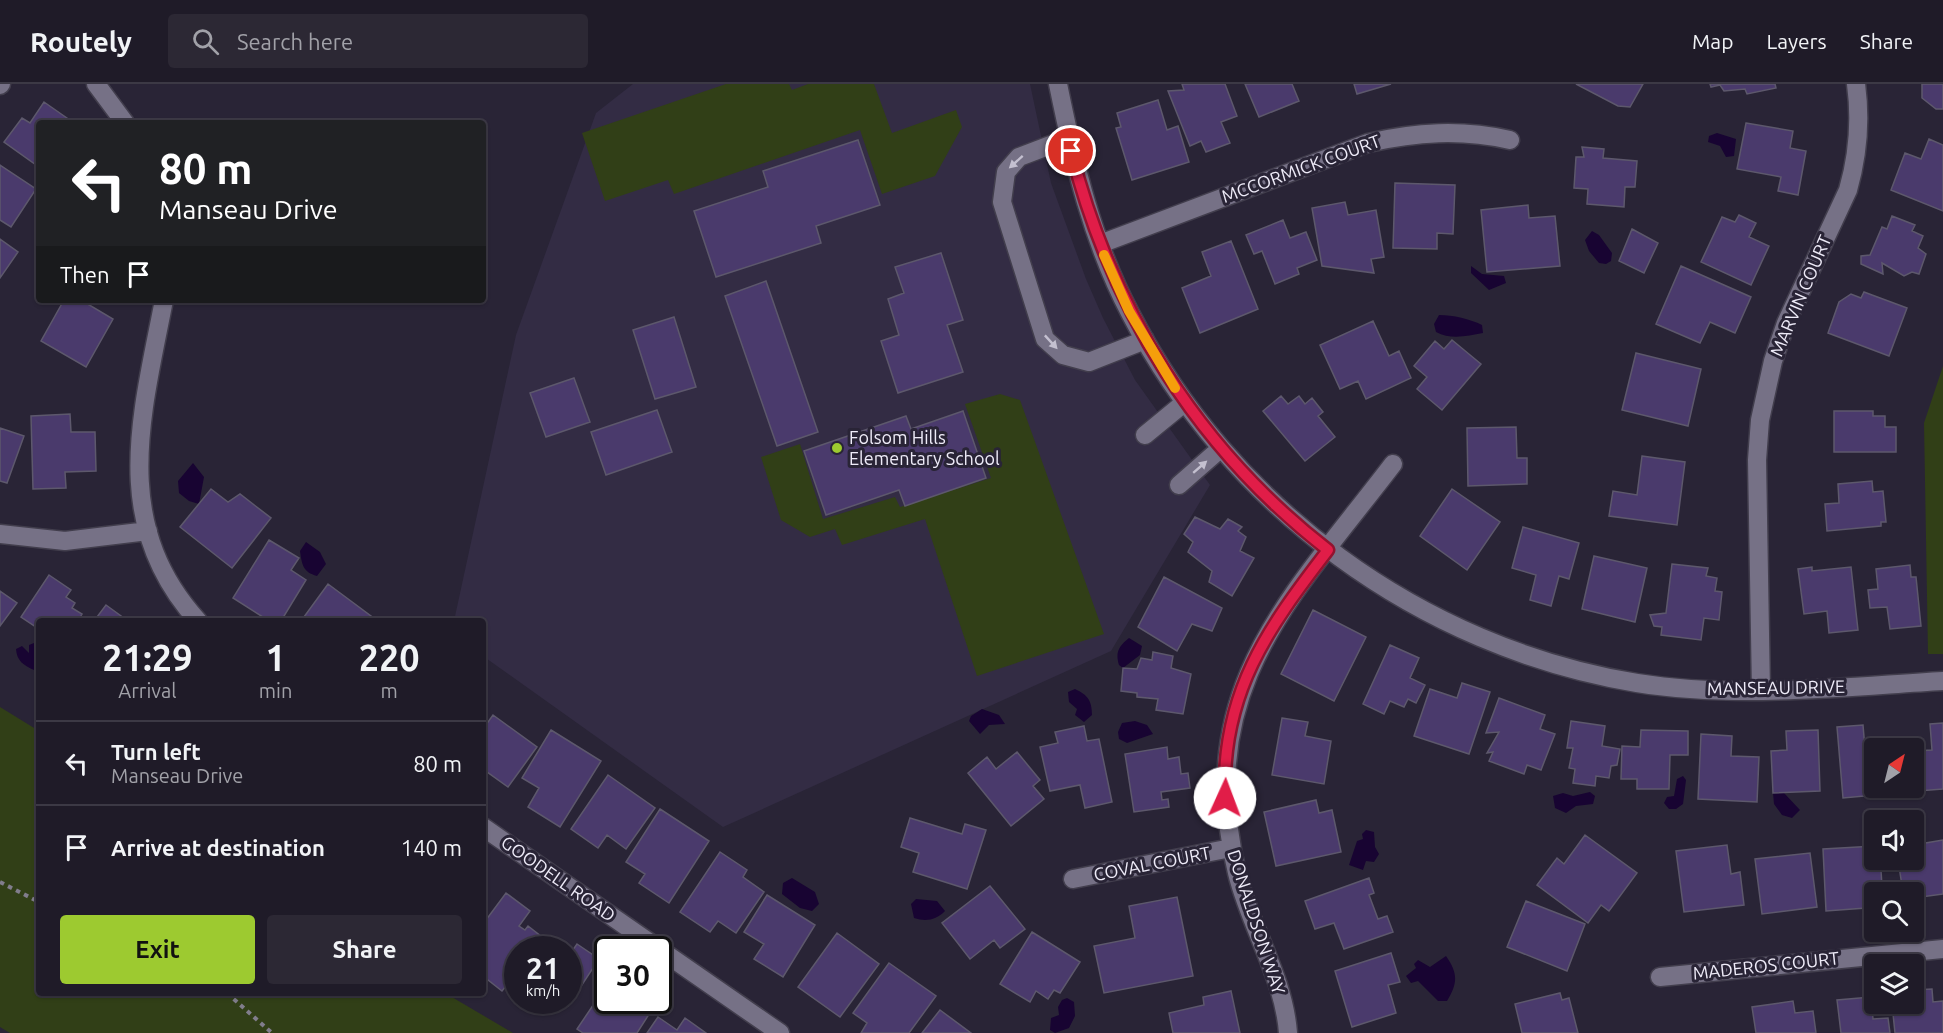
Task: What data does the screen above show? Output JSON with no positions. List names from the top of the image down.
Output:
{
  "streets": {
    "street": [
      "MCCORMICK COURT",
      "MARVIN COURT",
      "MANSEAU DRIVE",
      "COVAL COURT",
      "GOODELL ROAD",
      "DONALDSON WAY",
      "MADEROS COURT"
    ]
  },
  "crossings": [
    ["MCCORMICK COURT", "MANSEAU DRIVE"],
    ["MARVIN COURT", "MANSEAU DRIVE"],
    ["MANSEAU DRIVE", "DONALDSON WAY"],
    ["COVAL COURT", "DONALDSON WAY"]
  ],
  "places": ["Folsom Hills Elementary School"],
  "north": "top right",
  "page": {
    "header": "Routely",
    "search": "Search here",
    "nav": ["Map", "Layers", "Share"],
    "turn": ["80 m", "Manseau Drive"],
    "then": "Then",
    "eta": [
      "21:29",
      "Arrival",
      "1",
      "min",
      "220",
      "m"
    ],
    "list": [
      {
        "name": "Turn left",
        "note": "Manseau Drive",
        "value": "80 m"
      },
      {
        "name": "Arrive at destination",
        "value": "140 m"
      }
    ],
    "buttons": ["Exit", "Share"],
    "speed": "21 km/h",
    "limit": "30"
  }
}
